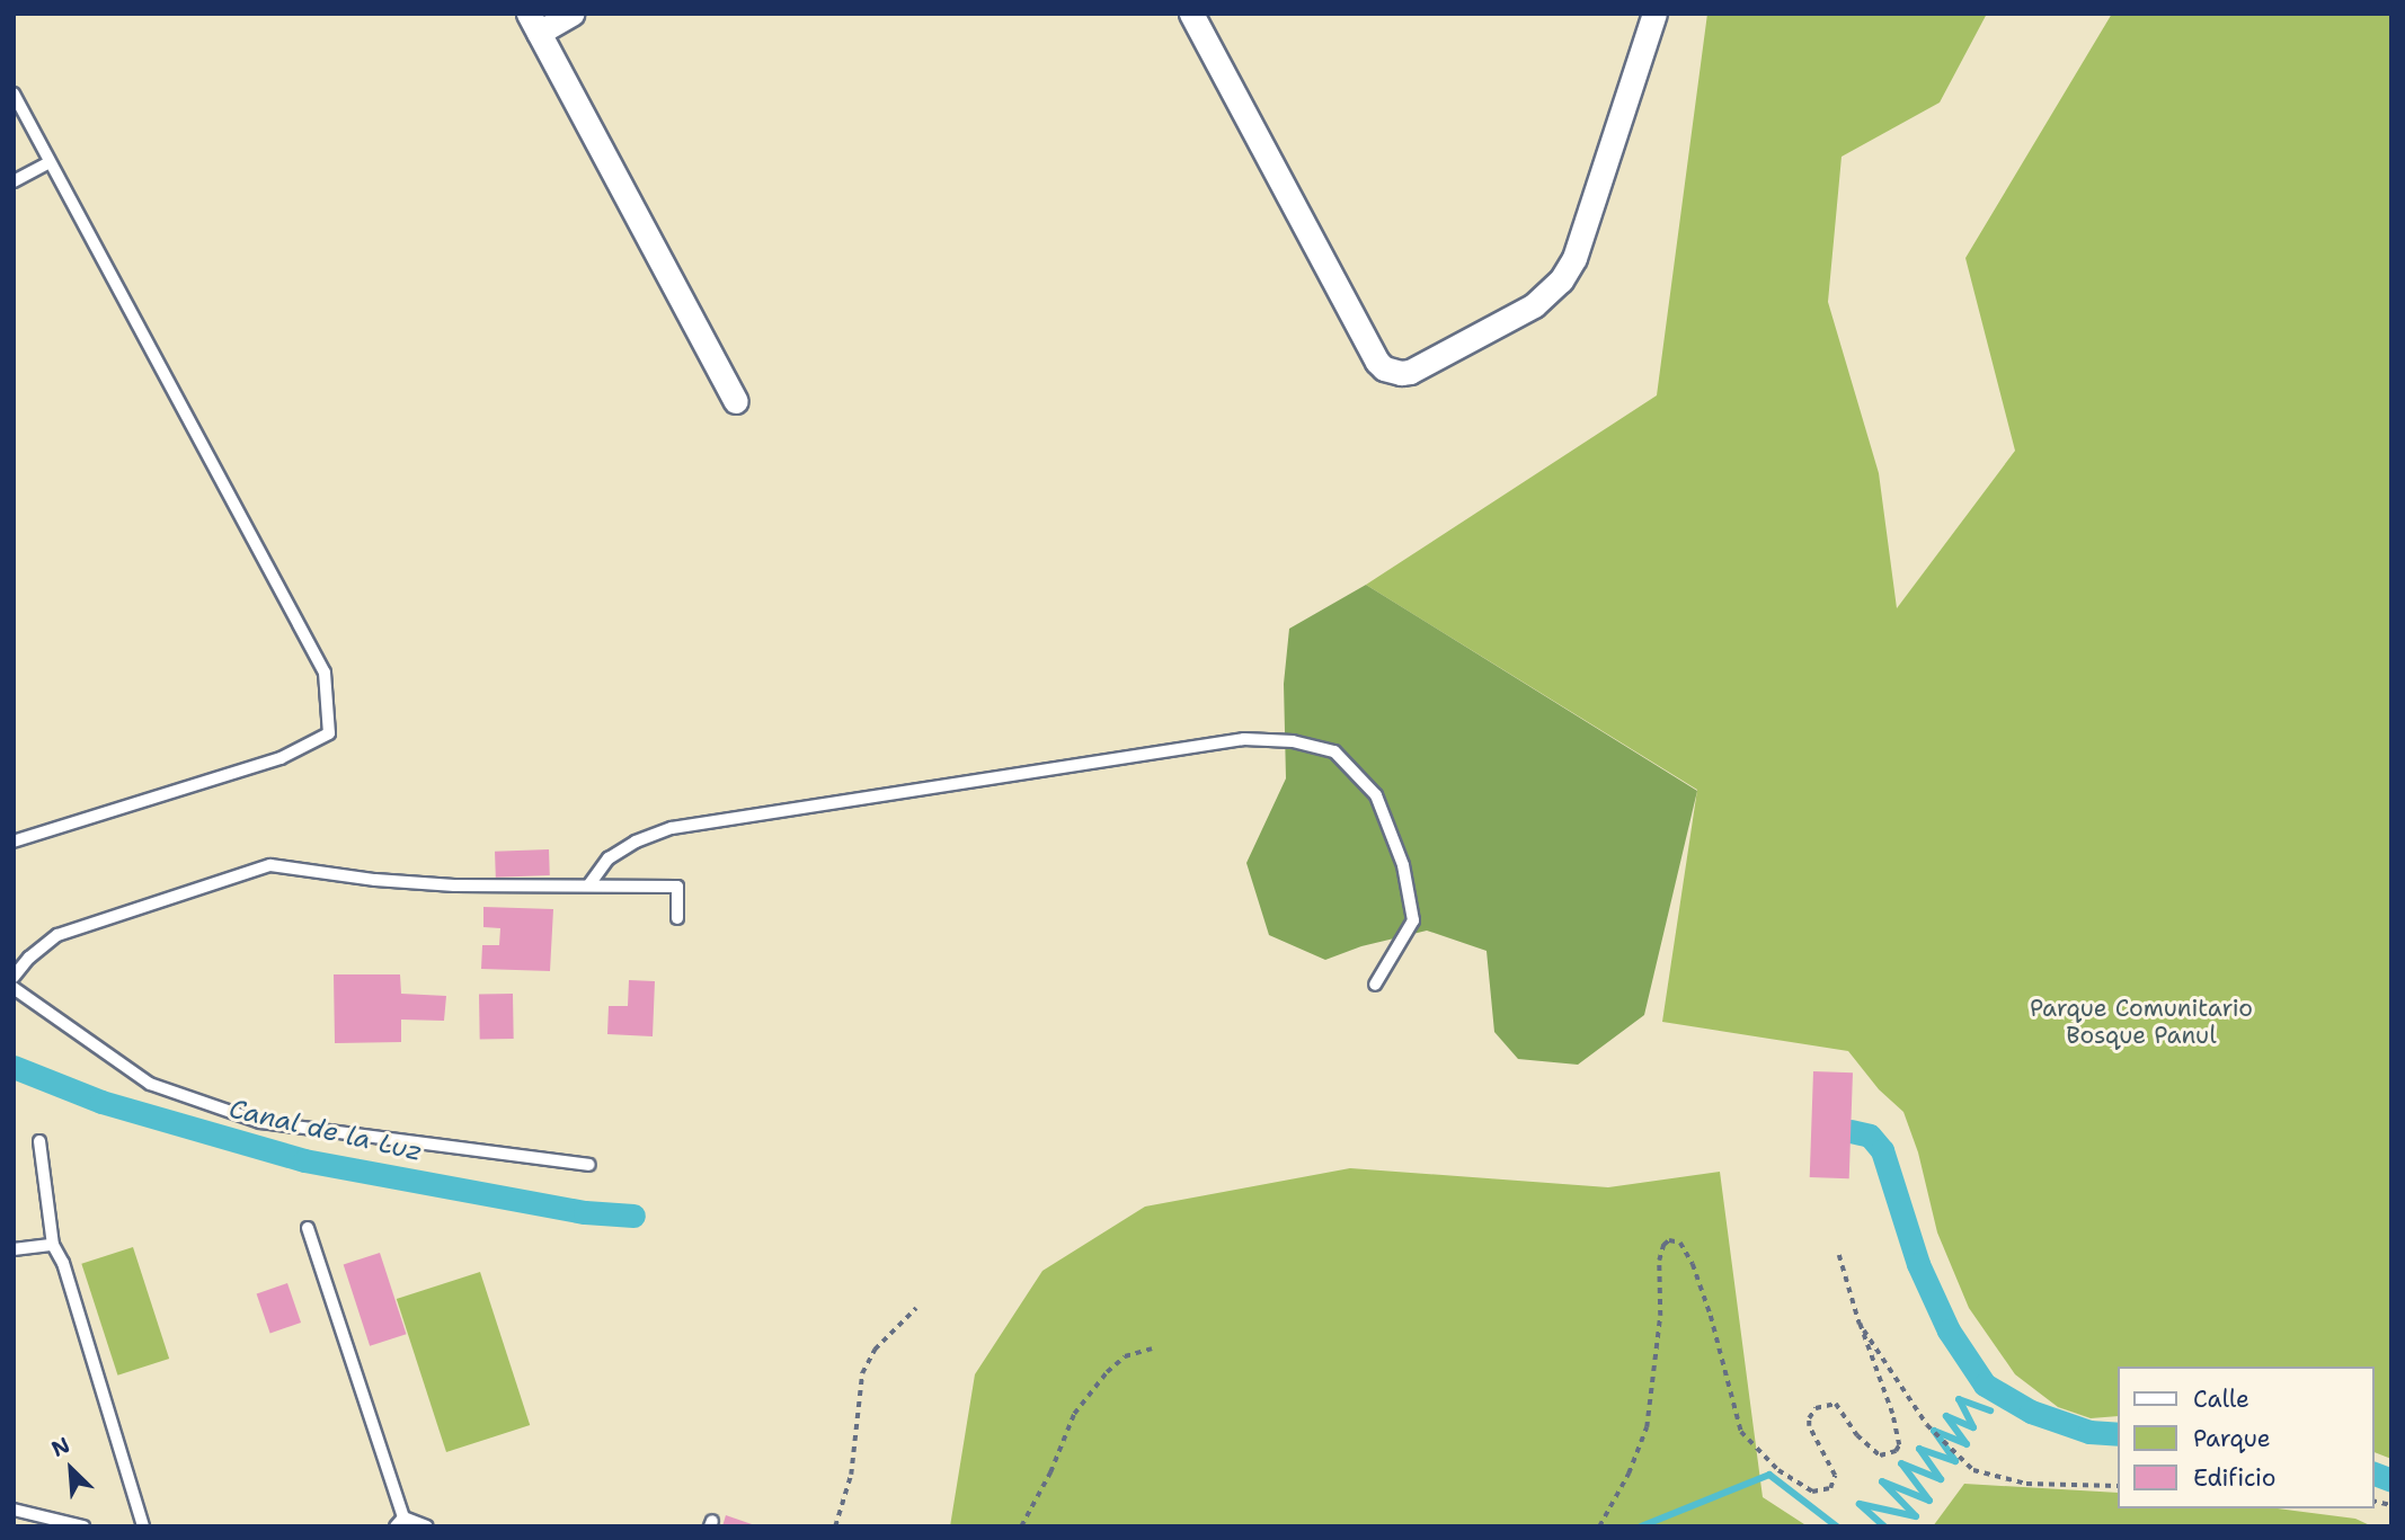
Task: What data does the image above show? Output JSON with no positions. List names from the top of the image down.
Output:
{
  "water": ["Canal de la Luz"],
  "parks": ["Parque Comunitario Bosque Panul"],
  "legend": ["Calle", "Parque", "Edificio"],
  "north": "top left"
}
